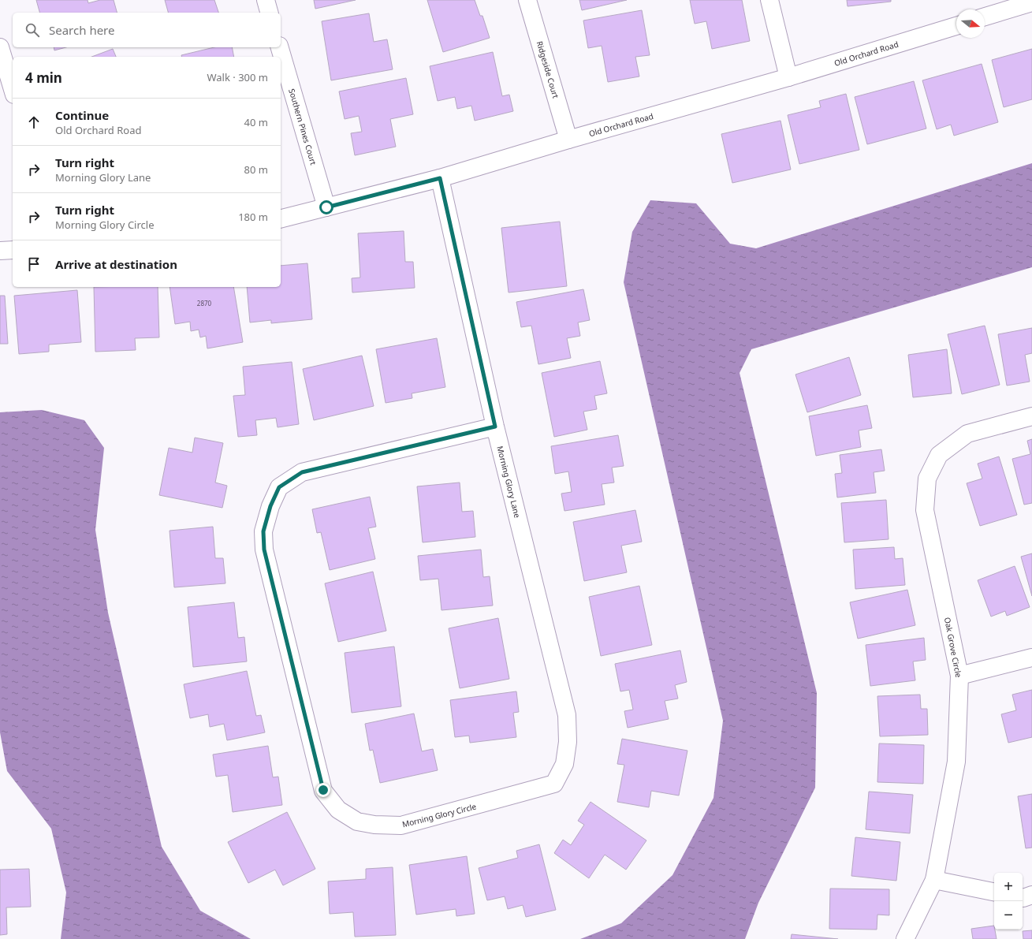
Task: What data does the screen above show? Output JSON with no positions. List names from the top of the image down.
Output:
{
  "streets": {
    "street": [
      "Old Orchard Road",
      "Ridgeside Court",
      "Southern Pines Court",
      "Morning Glory Lane",
      "Oak Grove Circle",
      "Morning Glory Circle"
    ]
  },
  "crossings": [
    ["Old Orchard Road", "Ridgeside Court"],
    ["Old Orchard Road", "Southern Pines Court"],
    ["Old Orchard Road", "Morning Glory Lane"],
    ["Morning Glory Lane", "Morning Glory Circle"]
  ],
  "house_numbers": ["2870"],
  "north": "right",
  "page": {
    "search": "Search here",
    "heading": ["4 min", "Walk · 300 m"],
    "list": [
      ["Continue", "Old Orchard Road", "40 m"],
      ["Turn right", "Morning Glory Lane", "80 m"],
      ["Turn right", "Morning Glory Circle", "180 m"],
      "Arrive at destination"
    ],
    "map_buttons": ["+", "−"]
  }
}
